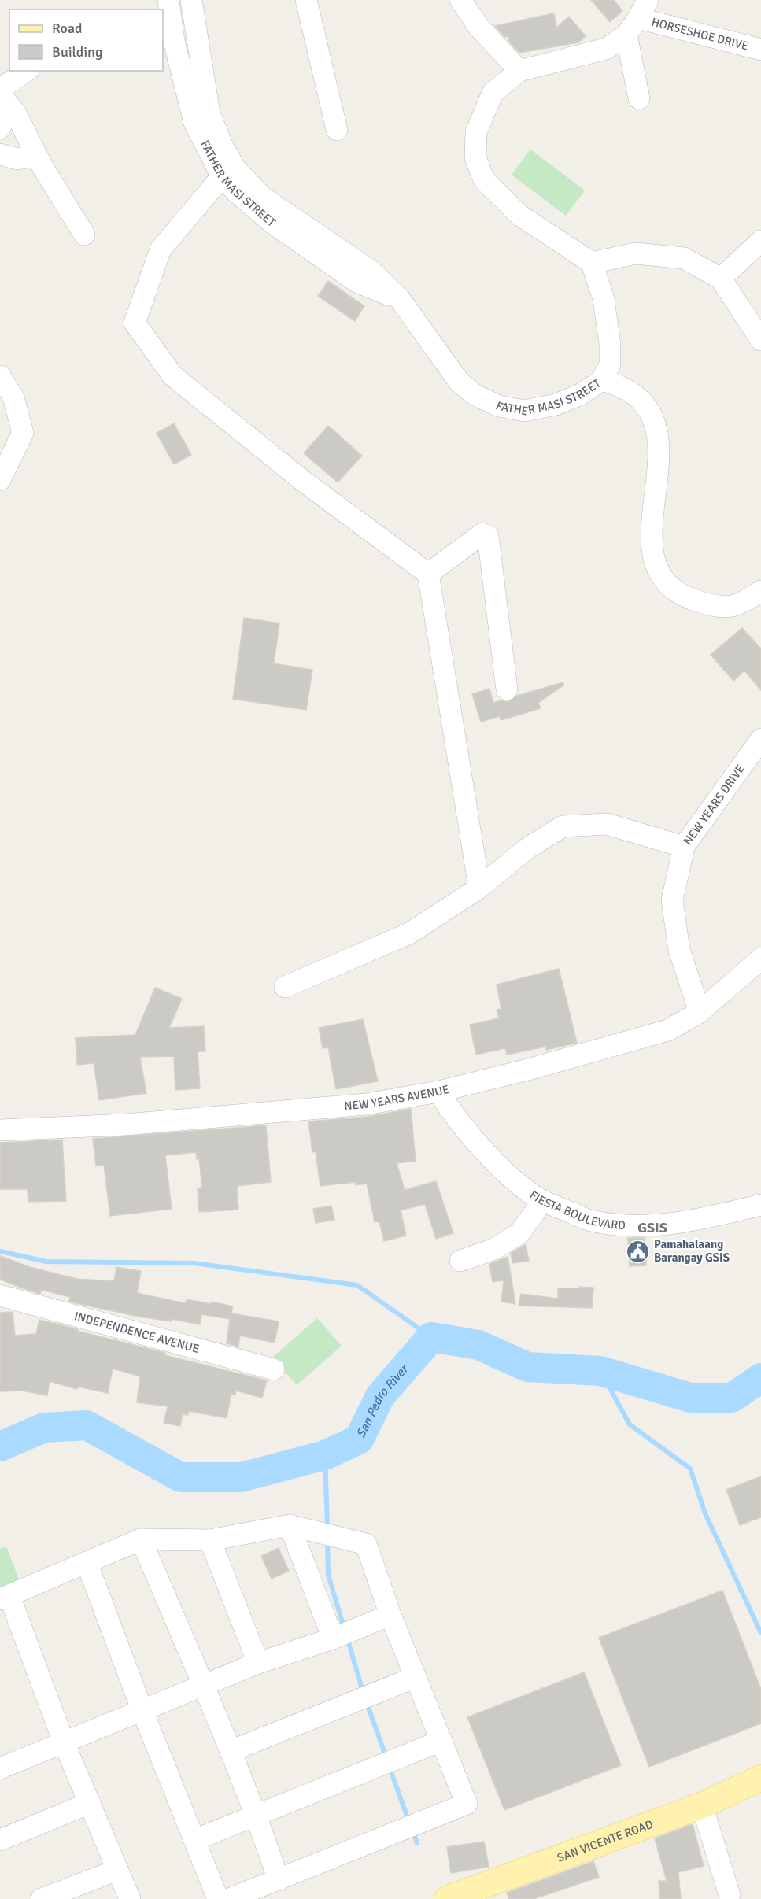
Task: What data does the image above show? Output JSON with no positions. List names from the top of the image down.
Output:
{
  "streets": {
    "main road": ["SAN VICENTE ROAD"],
    "street": [
      "HORSESHOE DRIVE",
      "FATHER MASI STREET",
      "NEW YEARS DRIVE",
      "NEW YEARS AVENUE",
      "FIESTA BOULEVARD",
      "INDEPENDENCE AVENUE"
    ]
  },
  "crossings": [
    ["NEW YEARS DRIVE", "NEW YEARS AVENUE"],
    ["NEW YEARS AVENUE", "FIESTA BOULEVARD"]
  ],
  "districts": ["GSIS"],
  "water": ["San Pedro River"],
  "places": {
    "public building": ["Pamahalaang Barangay GSIS"]
  },
  "legend": ["Road", "Building"]
}
